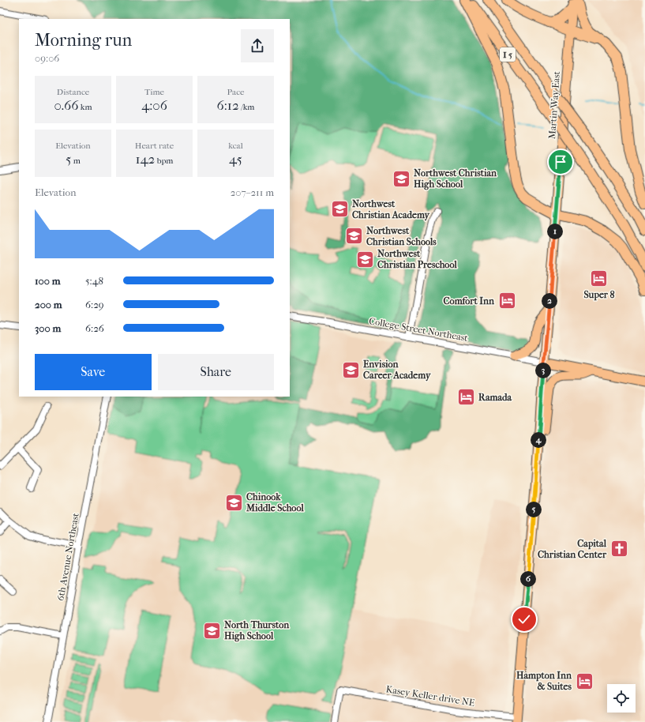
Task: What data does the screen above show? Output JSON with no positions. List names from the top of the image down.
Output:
{
  "streets": {
    "highway": ["I 5"],
    "main road": ["Martin Way East"],
    "street": ["College Street Northeast", "6th Avenue Northeast", "Kasey Keller drive NE"]
  },
  "crossings": [
    ["Martin Way East", "College Street Northeast"],
    ["Martin Way East", "Kasey Keller drive NE"]
  ],
  "places": {
    "school or university": [
      "Northwest Christian High School",
      "Northwest Christian Academy",
      "Northwest Christian Schools",
      "Northwest Christian Preschool",
      "Envision Career Academy",
      "Chinook Middle School",
      "North Thurston High School"
    ],
    "hotel": [
      "Super 8",
      "Comfort Inn",
      "Ramada",
      "Hampton Inn & Suites"
    ],
    "church": ["Capital Christian Center"]
  },
  "page": {
    "heading": ["Morning run", "09:06"],
    "stats": [
      ["Distance", "0.66 km"],
      ["Time", "4:06"],
      ["Pace", "6:12 /km"],
      ["Elevation", "5 m"],
      ["Heart rate", "142 bpm"],
      ["kcal", "45"]
    ],
    "chart": ["Elevation", "207–211 m"],
    "pins": [
      "1",
      "2",
      "3",
      "4",
      "5",
      "6"
    ],
    "list": [
      {
        "name": "100 m",
        "note": "5:48"
      },
      {
        "name": "200 m",
        "note": "6:29"
      },
      {
        "name": "300 m",
        "note": "6:26"
      }
    ],
    "buttons": ["Save", "Share"]
  }
}
